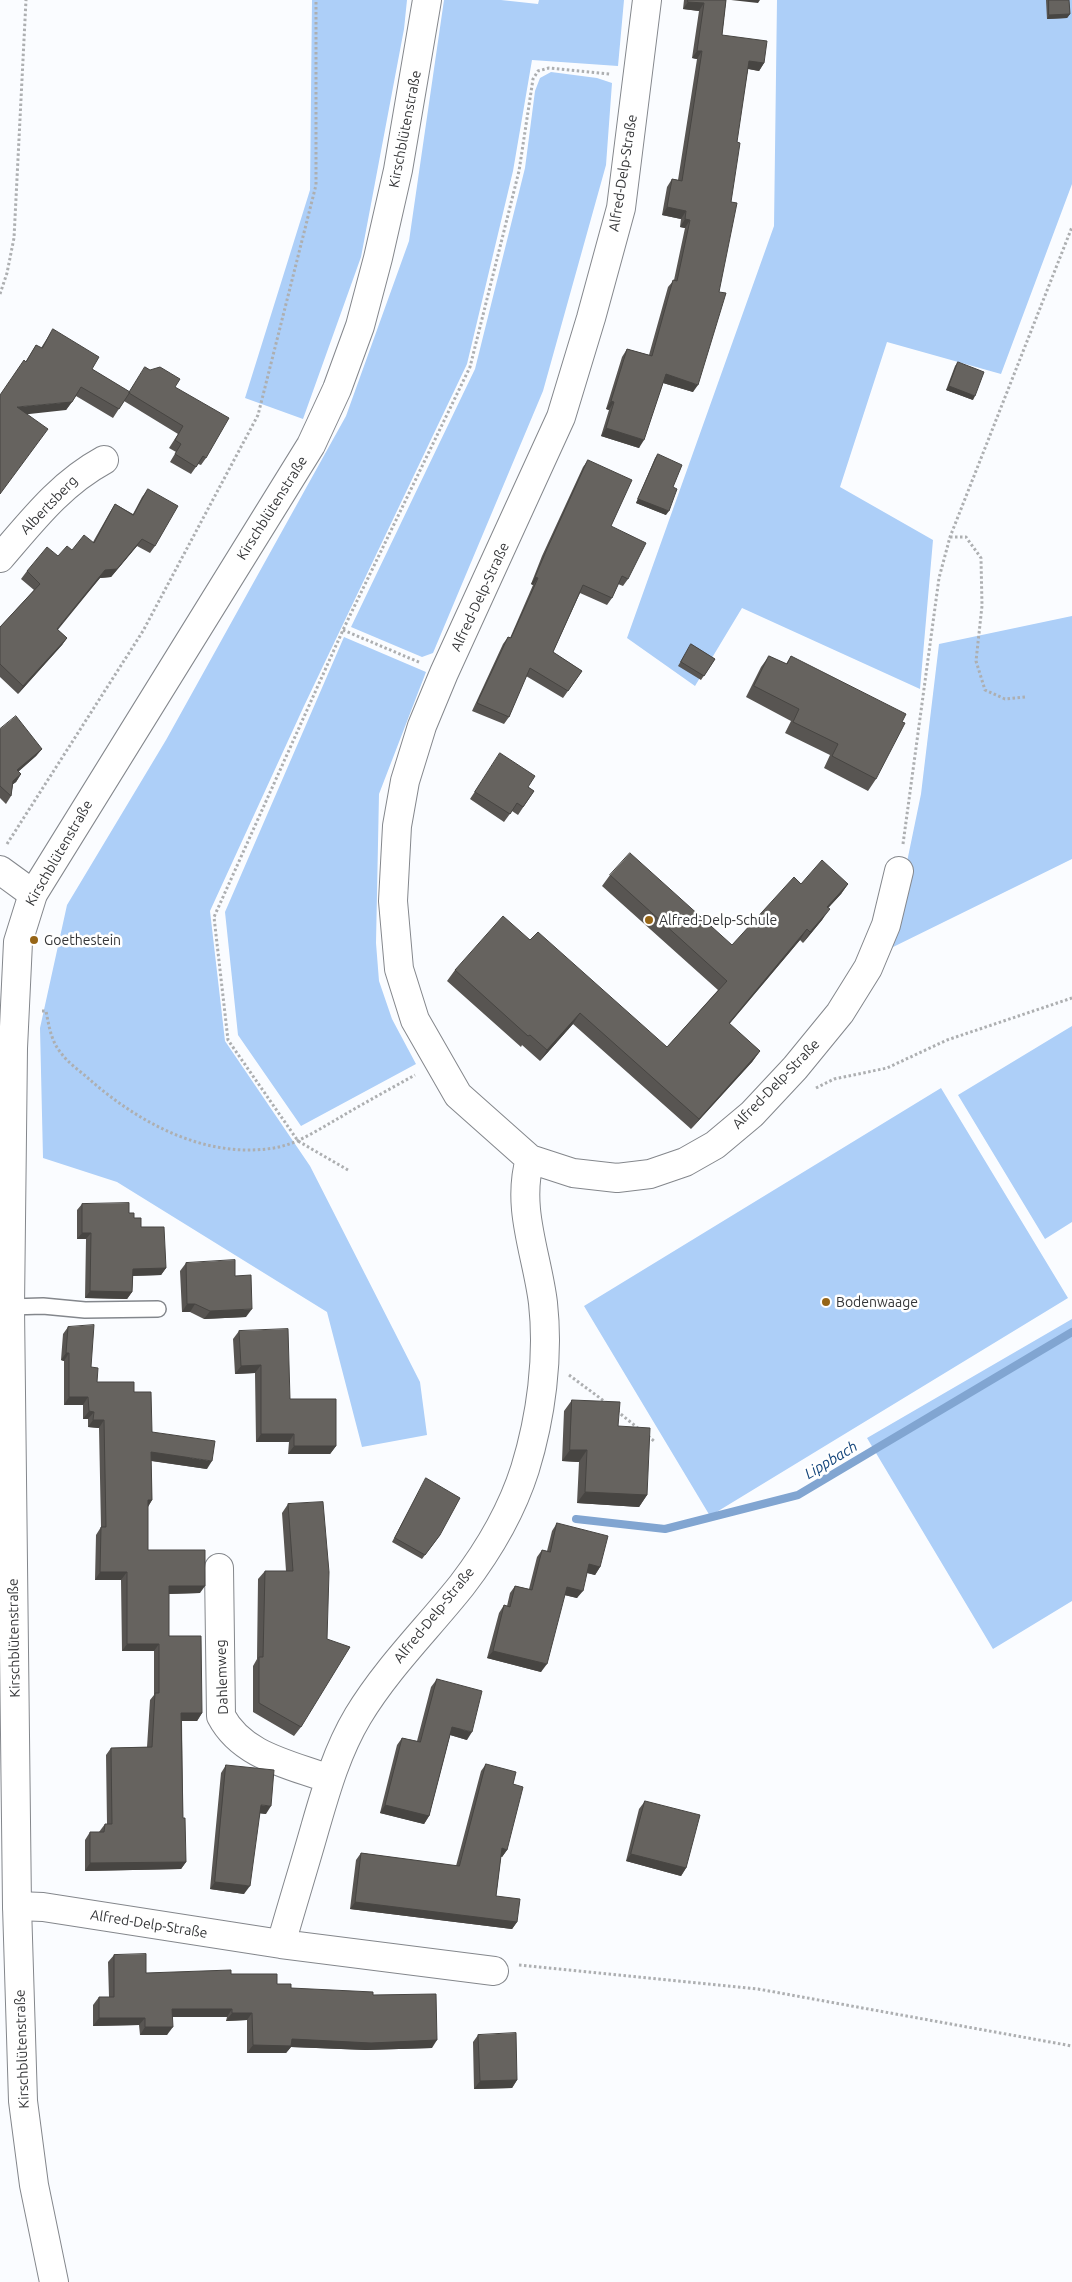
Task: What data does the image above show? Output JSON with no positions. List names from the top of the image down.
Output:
{
  "streets": {
    "street": [
      "Kirschblütenstraße",
      "Alfred-Delp-Straße",
      "Albertsberg",
      "Dahlemweg"
    ]
  },
  "crossings": [
    ["Kirschblütenstraße", "Alfred-Delp-Straße"],
    ["Alfred-Delp-Straße", "Dahlemweg"]
  ],
  "water": ["Lippbach"],
  "places": ["Alfred-Delp-Schule", "Goethestein", "Bodenwaage"]
}
